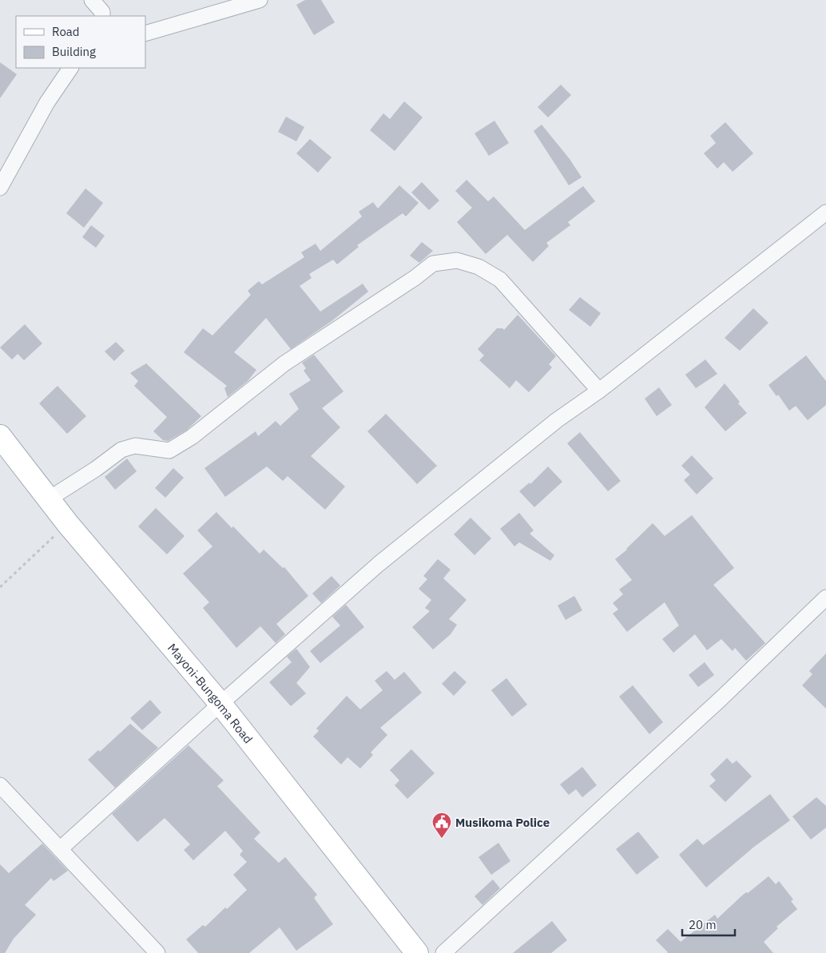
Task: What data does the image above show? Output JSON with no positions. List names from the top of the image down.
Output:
{
  "streets": {
    "main road": ["Mayoni-Bungoma Road"]
  },
  "places": {
    "public building": ["Musikoma Police"]
  },
  "legend": ["Road", "Building"],
  "scale_bar": "20 m"
}
